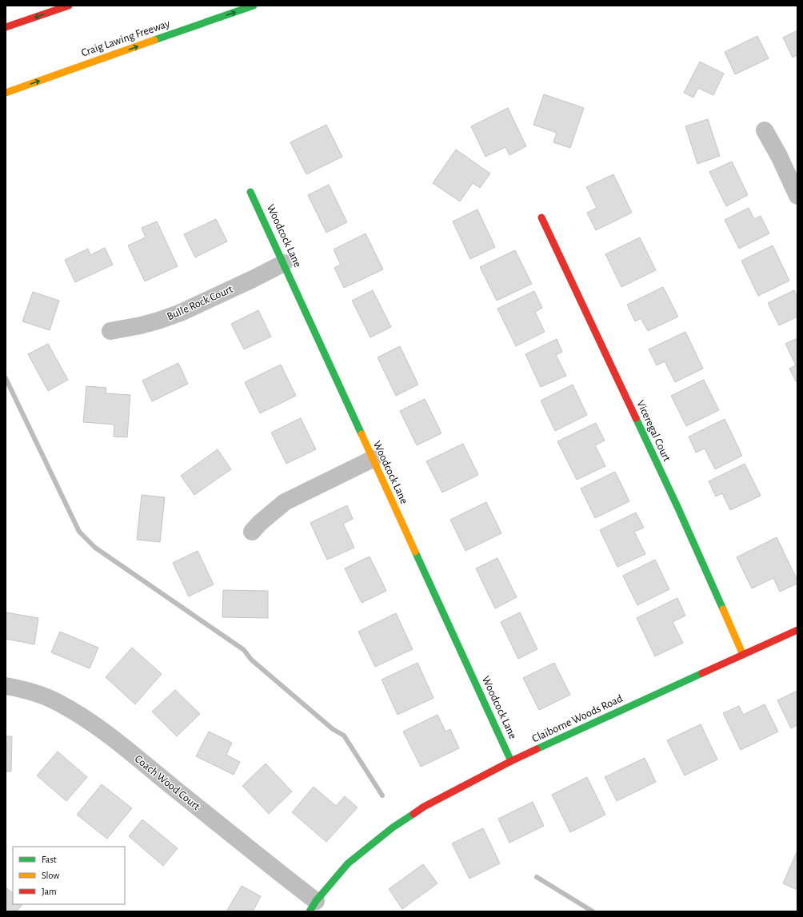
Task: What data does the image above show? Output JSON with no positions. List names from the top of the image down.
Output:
{
  "streets": {
    "main road": [
      "Craig Lawing Freeway",
      "Woodcock Lane",
      "Viceregal Court",
      "Claiborne Woods Road"
    ],
    "street": ["Bulle Rock Court", "Coach Wood Court"]
  },
  "crossings": [
    ["Woodcock Lane", "Bulle Rock Court"],
    ["Woodcock Lane", "Claiborne Woods Road"],
    ["Viceregal Court", "Claiborne Woods Road"],
    ["Claiborne Woods Road", "Coach Wood Court"]
  ],
  "one_way": ["Craig Lawing Freeway"],
  "legend": ["Fast", "Slow", "Jam"]
}
